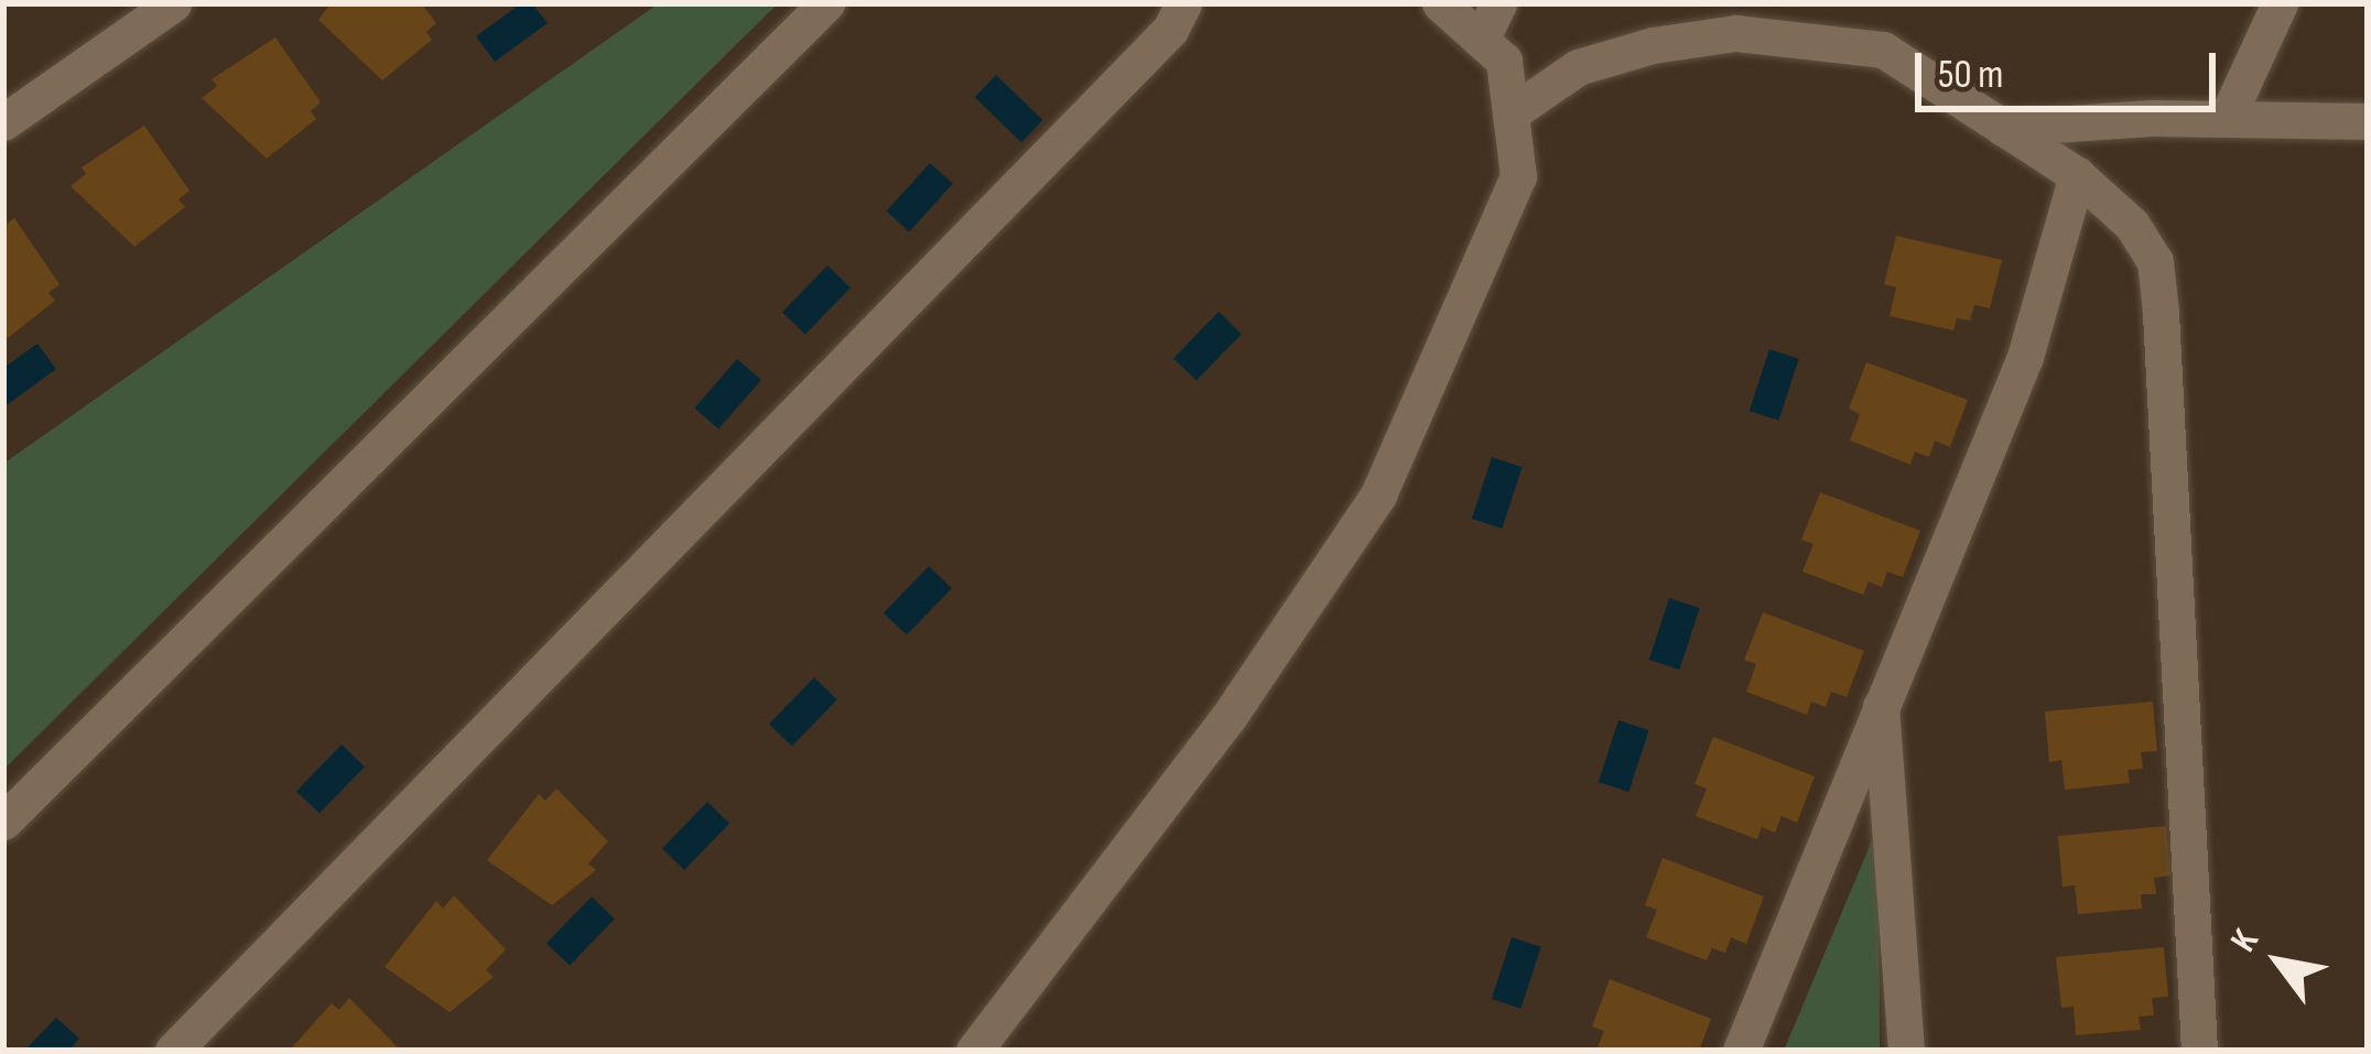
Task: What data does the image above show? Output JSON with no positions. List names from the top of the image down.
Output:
{
  "scale_bar": "50 m",
  "north": "top left"
}
